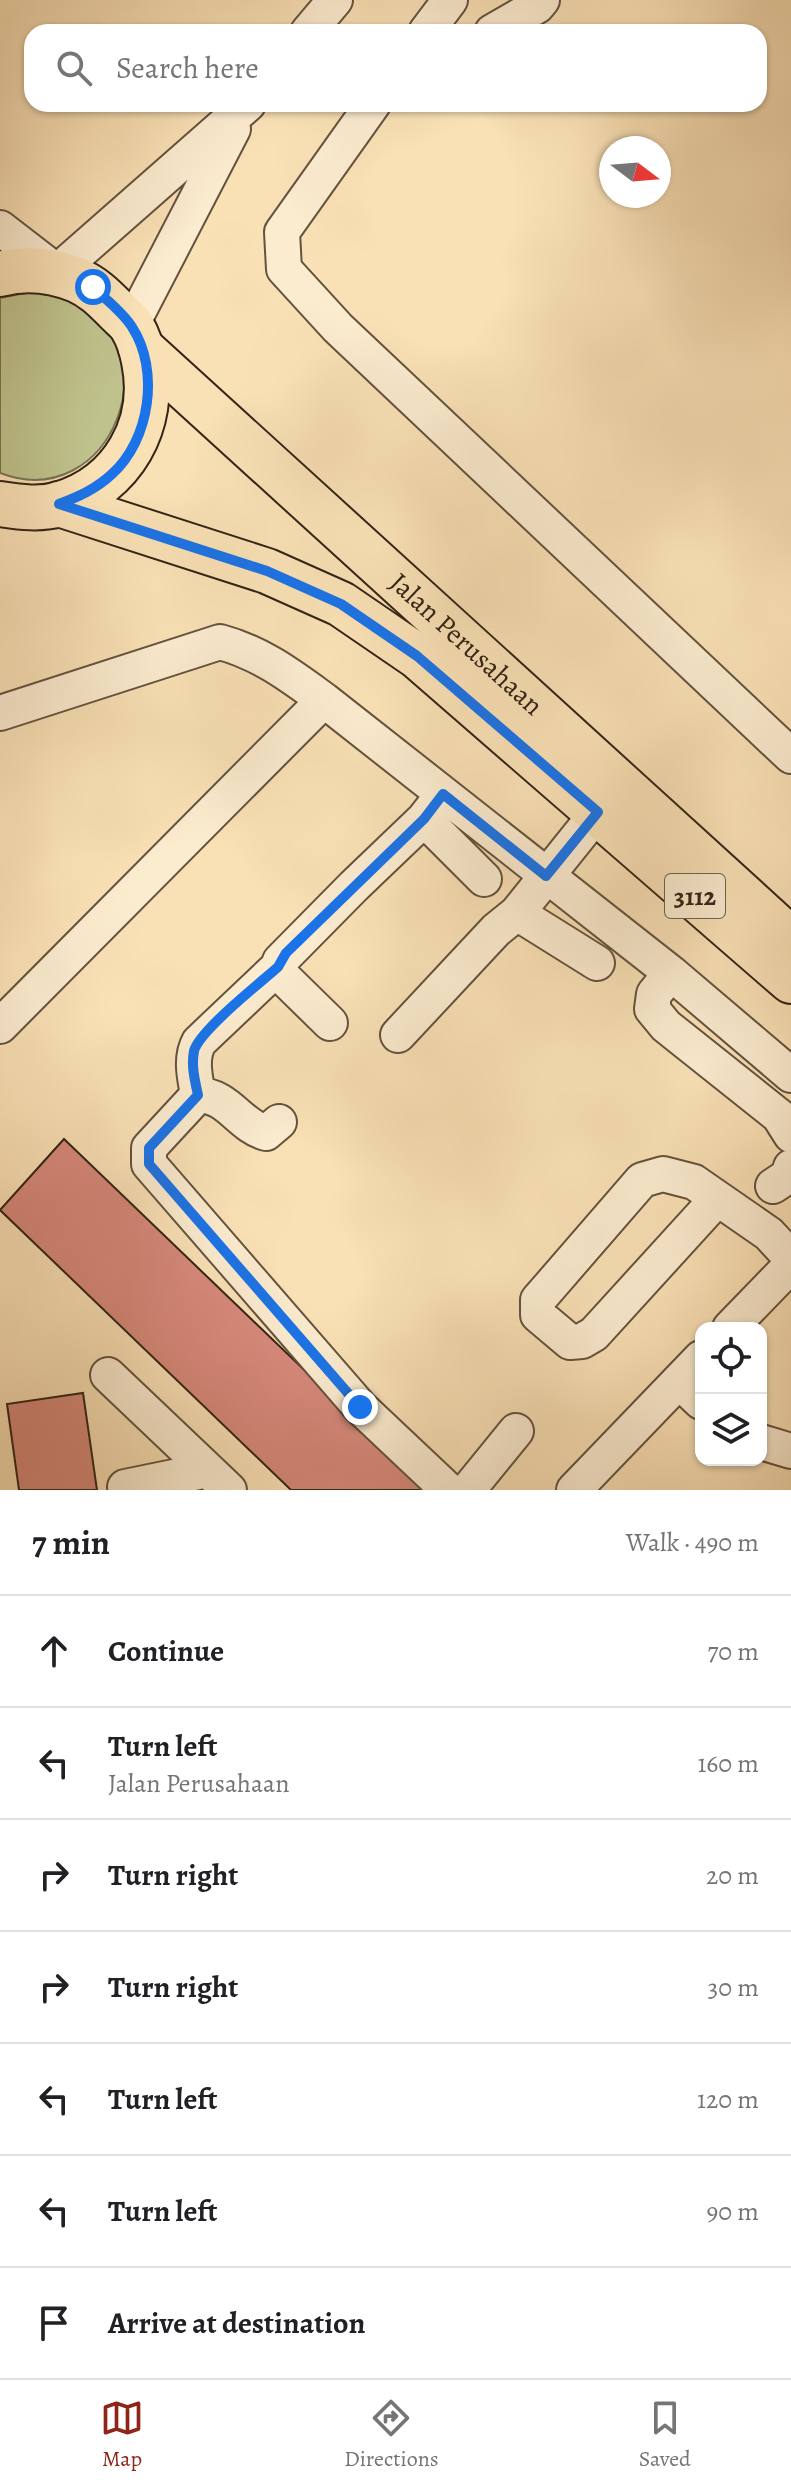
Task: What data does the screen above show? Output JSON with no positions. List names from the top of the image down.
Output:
{
  "streets": {
    "main road": ["Jalan Perusahaan", "3112"]
  },
  "crossings": [
    ["Jalan Perusahaan", "3112"]
  ],
  "north": "right",
  "page": {
    "search": "Search here",
    "heading": ["7 min", "Walk · 490 m"],
    "list": [
      ["Continue", "70 m"],
      ["Turn left", "Jalan Perusahaan", "160 m"],
      ["Turn right", "20 m"],
      ["Turn right", "30 m"],
      ["Turn left", "120 m"],
      ["Turn left", "90 m"],
      "Arrive at destination"
    ],
    "nav": ["Map", "Directions", "Saved"]
  }
}
